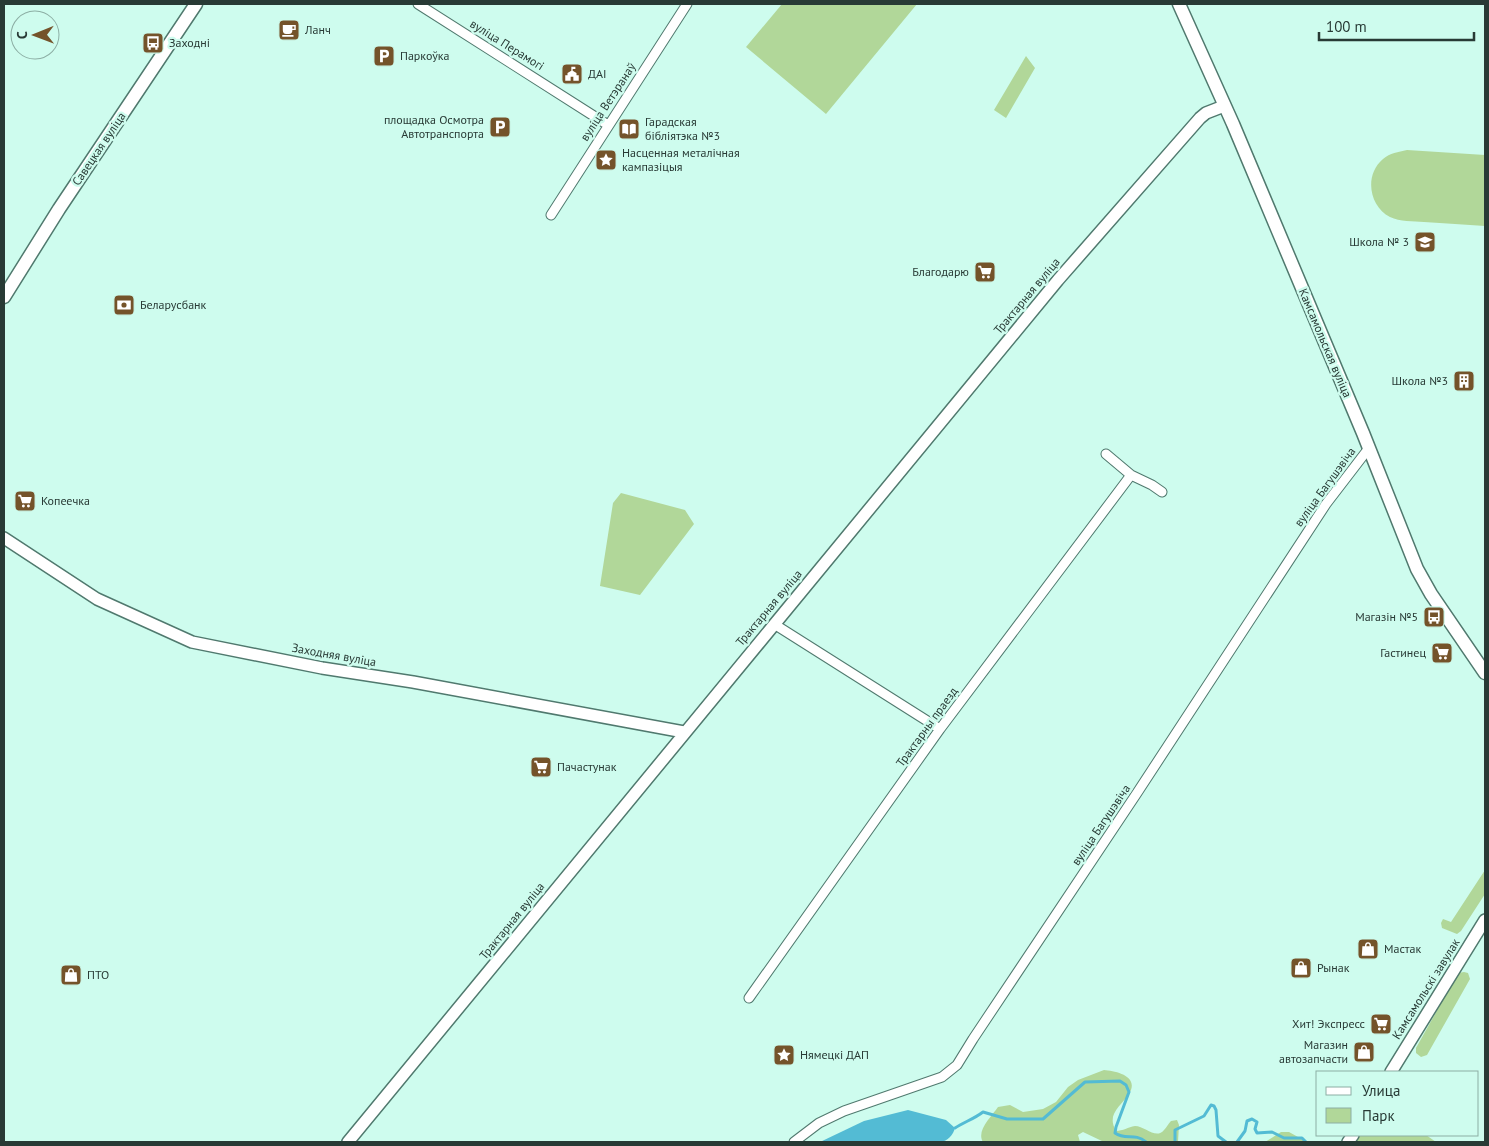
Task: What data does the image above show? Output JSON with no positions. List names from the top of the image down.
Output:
{
  "streets": {
    "main road": ["Савецкая вуліца", "Камсамольская вуліца"],
    "street": [
      "вуліца Перамогі",
      "вуліца Ветэранаў",
      "Трактарная вуліца",
      "вуліца Багушэвіча",
      "Заходняя вуліца",
      "Трактарны праезд",
      "Камсамольскі завулак"
    ]
  },
  "crossings": [
    ["вуліца Перамогі", "вуліца Ветэранаў"],
    ["Трактарная вуліца", "Камсамольская вуліца"],
    ["Трактарная вуліца", "Заходняя вуліца"],
    ["Камсамольская вуліца", "вуліца Багушэвіча"]
  ],
  "places": {
    "cafe": ["Ланч"],
    "bus stop": ["Заходні", "Магазін №5"],
    "parking": ["Паркоўка", "площадка Осмотра Автотранспорта"],
    "public building": ["ДАІ"],
    "library": ["Гарадская бібліятэка №3"],
    "place": ["Насценная металічная кампазіцыя", "Нямецкі ДАП"],
    "school or university": ["Школа № 3"],
    "supermarket": [
      "Благодарю",
      "Копеечка",
      "Гастинец",
      "Пачастунак",
      "Хит! Экспресс"
    ],
    "bank": ["Беларусбанк"],
    "building": ["Школа №3"],
    "shop": [
      "Мастак",
      "Рынак",
      "ПТО",
      "Магазин автозапчасти"
    ]
  },
  "legend": ["Улица", "Парк"],
  "scale_bar": "100 m",
  "north": "left"
}
